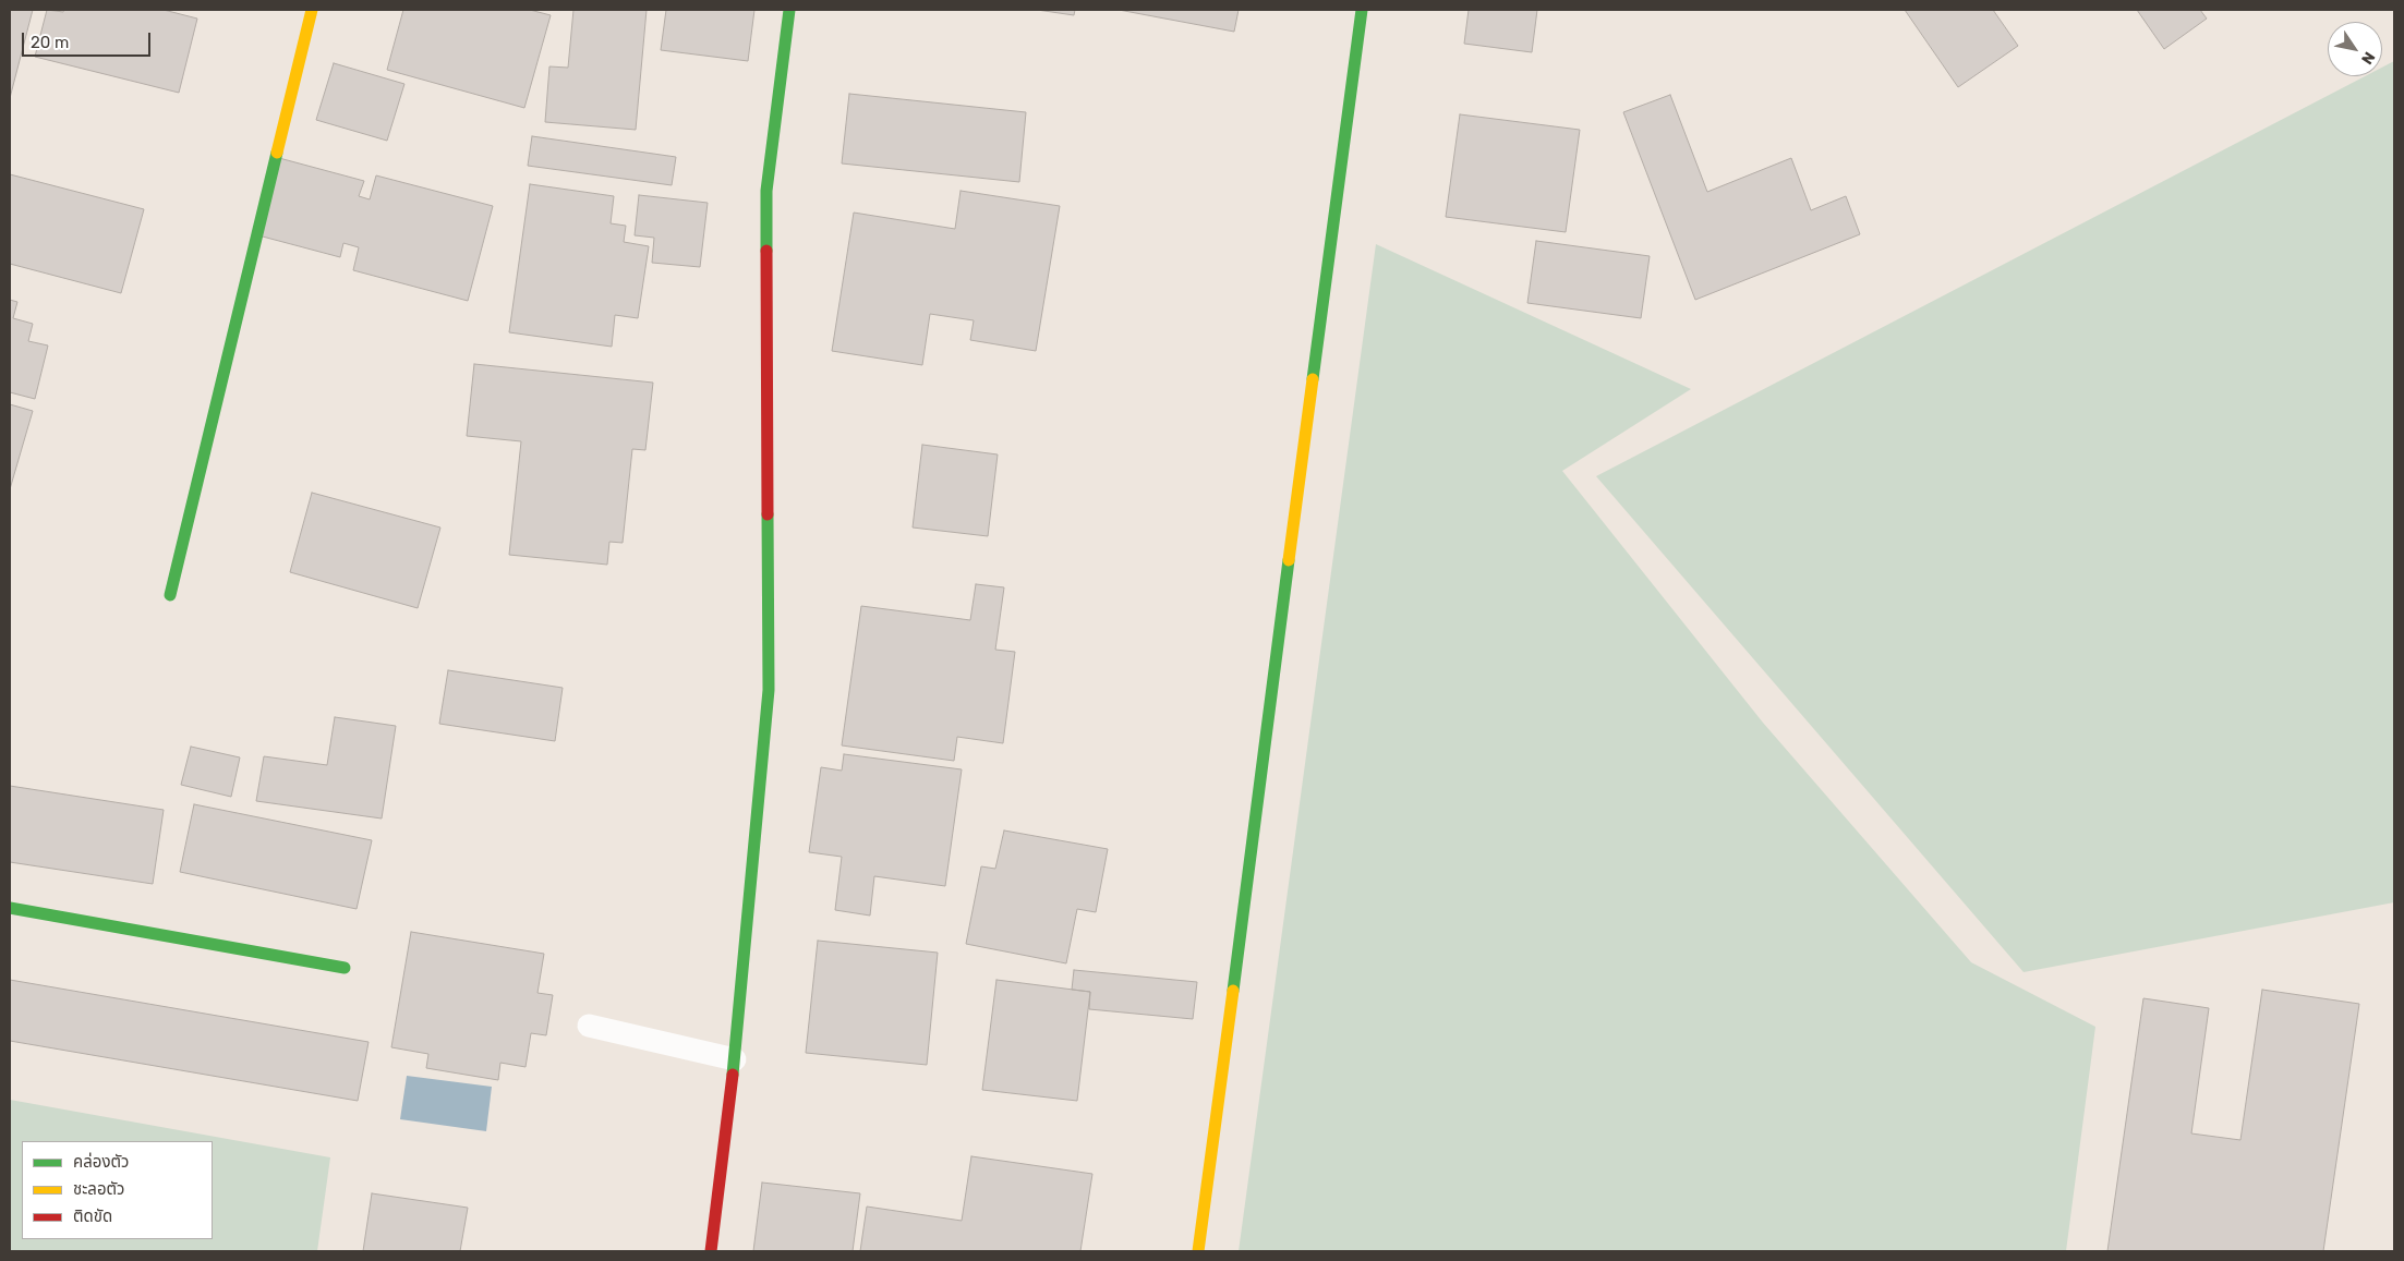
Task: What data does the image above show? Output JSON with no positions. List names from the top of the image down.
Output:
{
  "legend": ["คล่องตัว", "ชะลอตัว", "ติดขัด"],
  "scale_bar": "20 m",
  "north": "bottom right"
}
